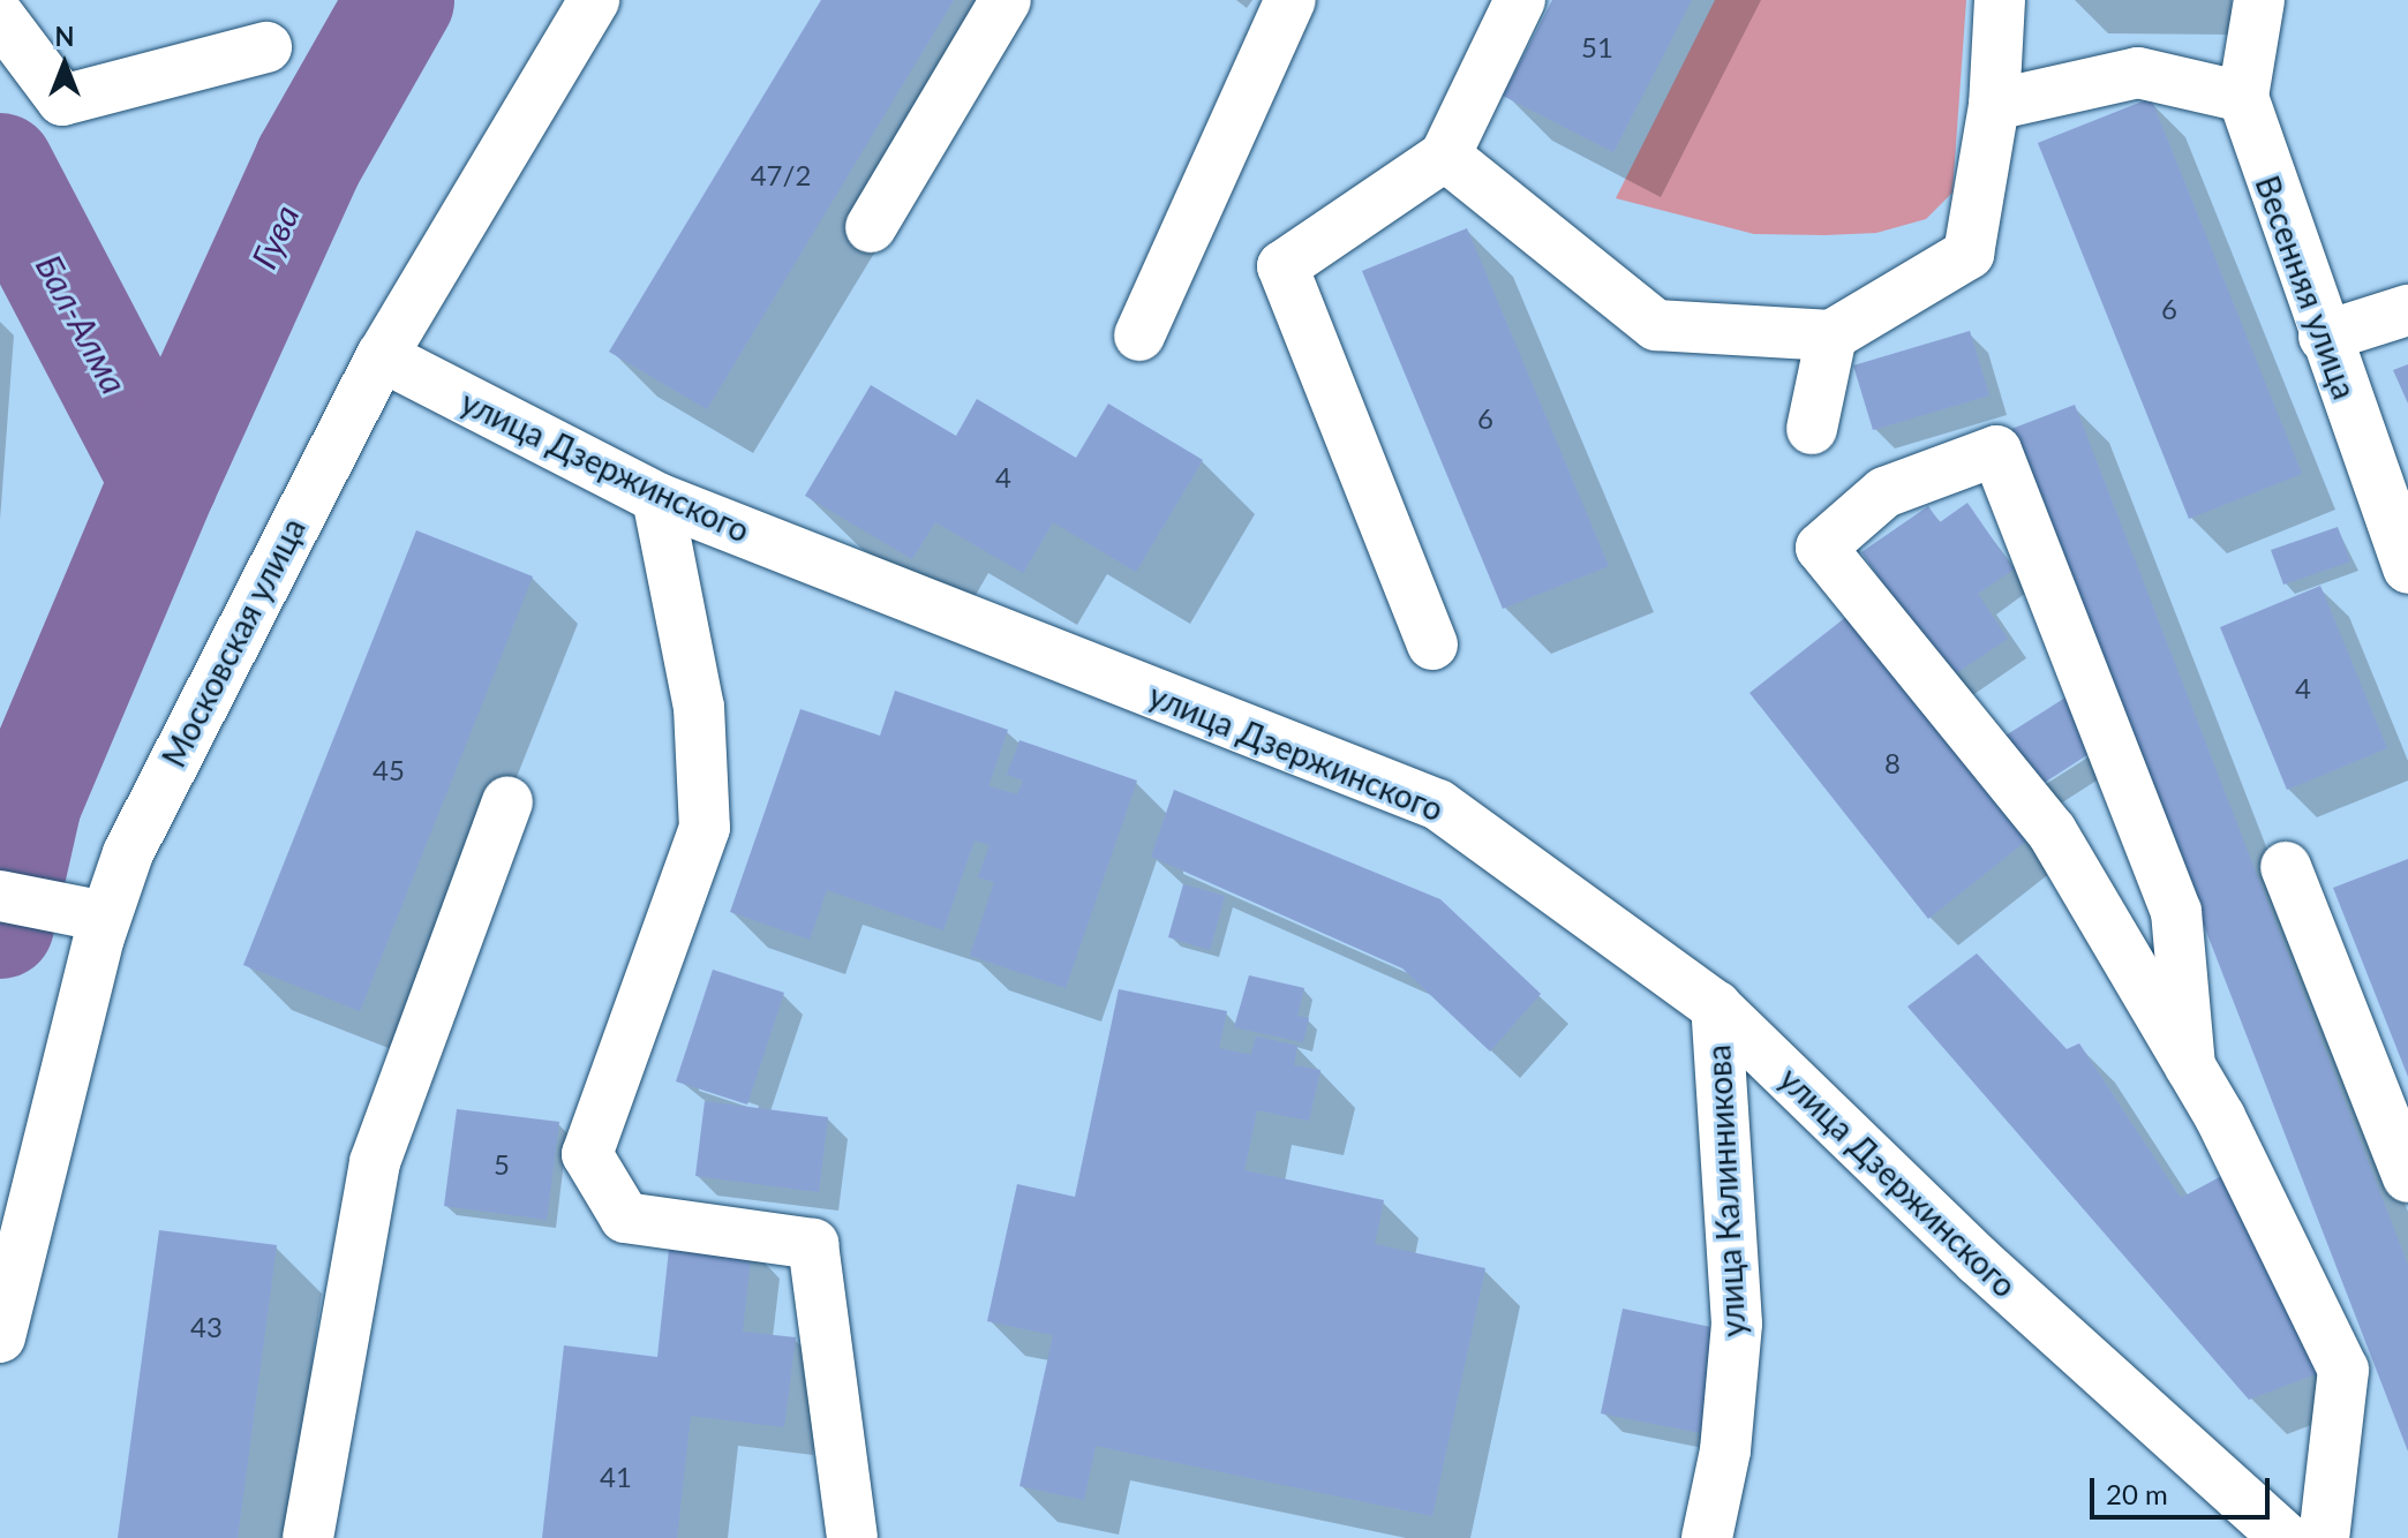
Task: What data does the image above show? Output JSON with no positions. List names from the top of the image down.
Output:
{
  "streets": {
    "street": [
      "Весенняя улица",
      "улица Дзержинского",
      "Московская улица",
      "улица Калинникова"
    ]
  },
  "crossings": [
    ["улица Дзержинского", "Московская улица"],
    ["улица Дзержинского", "улица Калинникова"]
  ],
  "water": ["Гува", "Бал-Алма"],
  "house_numbers": [
    "51",
    "47/2",
    "6",
    "6",
    "4",
    "4",
    "8",
    "45",
    "5",
    "43",
    "41"
  ],
  "scale_bar": "20 m",
  "north": "top"
}
